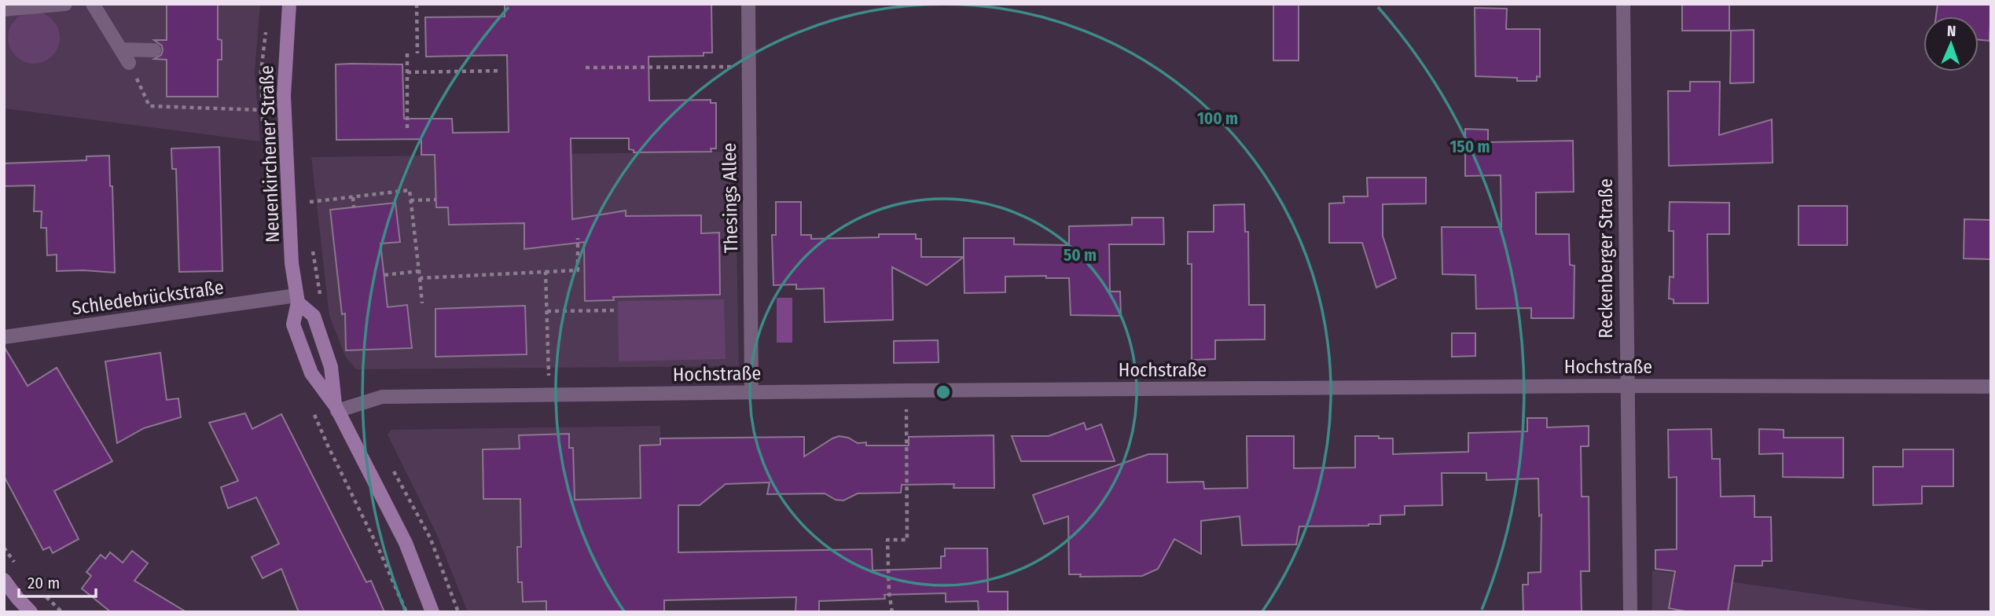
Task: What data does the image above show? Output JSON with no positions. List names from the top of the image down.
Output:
{
  "streets": {
    "main road": ["Neuenkirchener Straße"],
    "street": [
      "Thesings Allee",
      "Reckenberger Straße",
      "Schledebrückstraße",
      "Hochstraße"
    ]
  },
  "crossings": [
    ["Neuenkirchener Straße", "Schledebrückstraße"],
    ["Neuenkirchener Straße", "Hochstraße"],
    ["Thesings Allee", "Hochstraße"],
    ["Reckenberger Straße", "Hochstraße"]
  ],
  "scale_bar": "20 m",
  "north": "top",
  "rings": ["100 m", "150 m", "50 m"]
}
